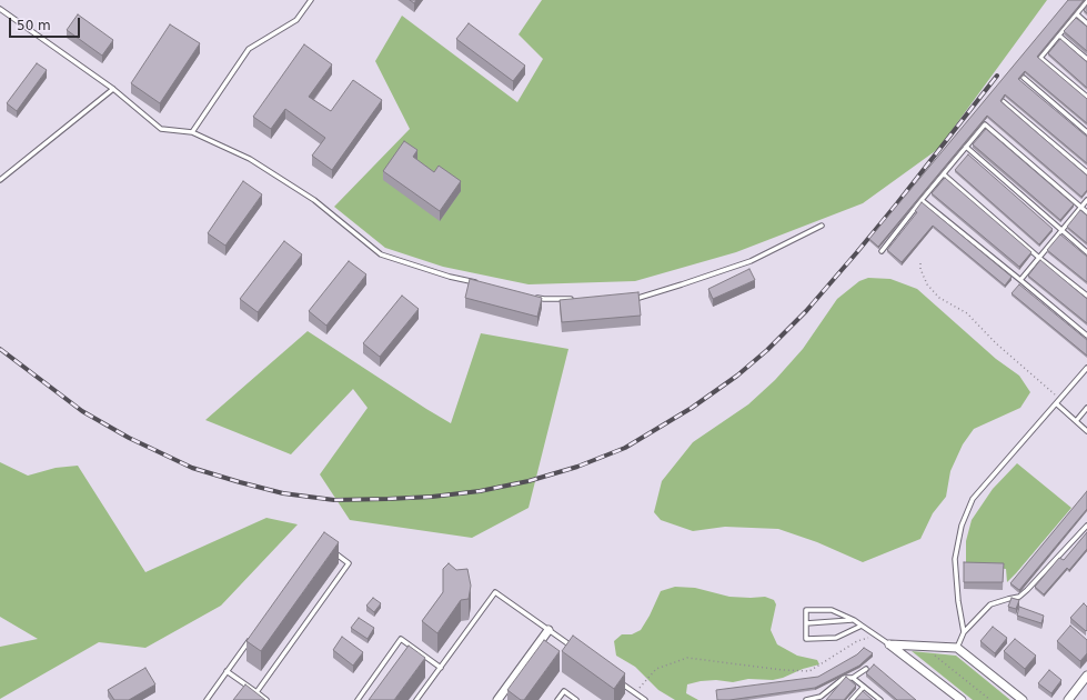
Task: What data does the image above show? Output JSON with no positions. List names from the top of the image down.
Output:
{
  "scale_bar": "50 m"
}
